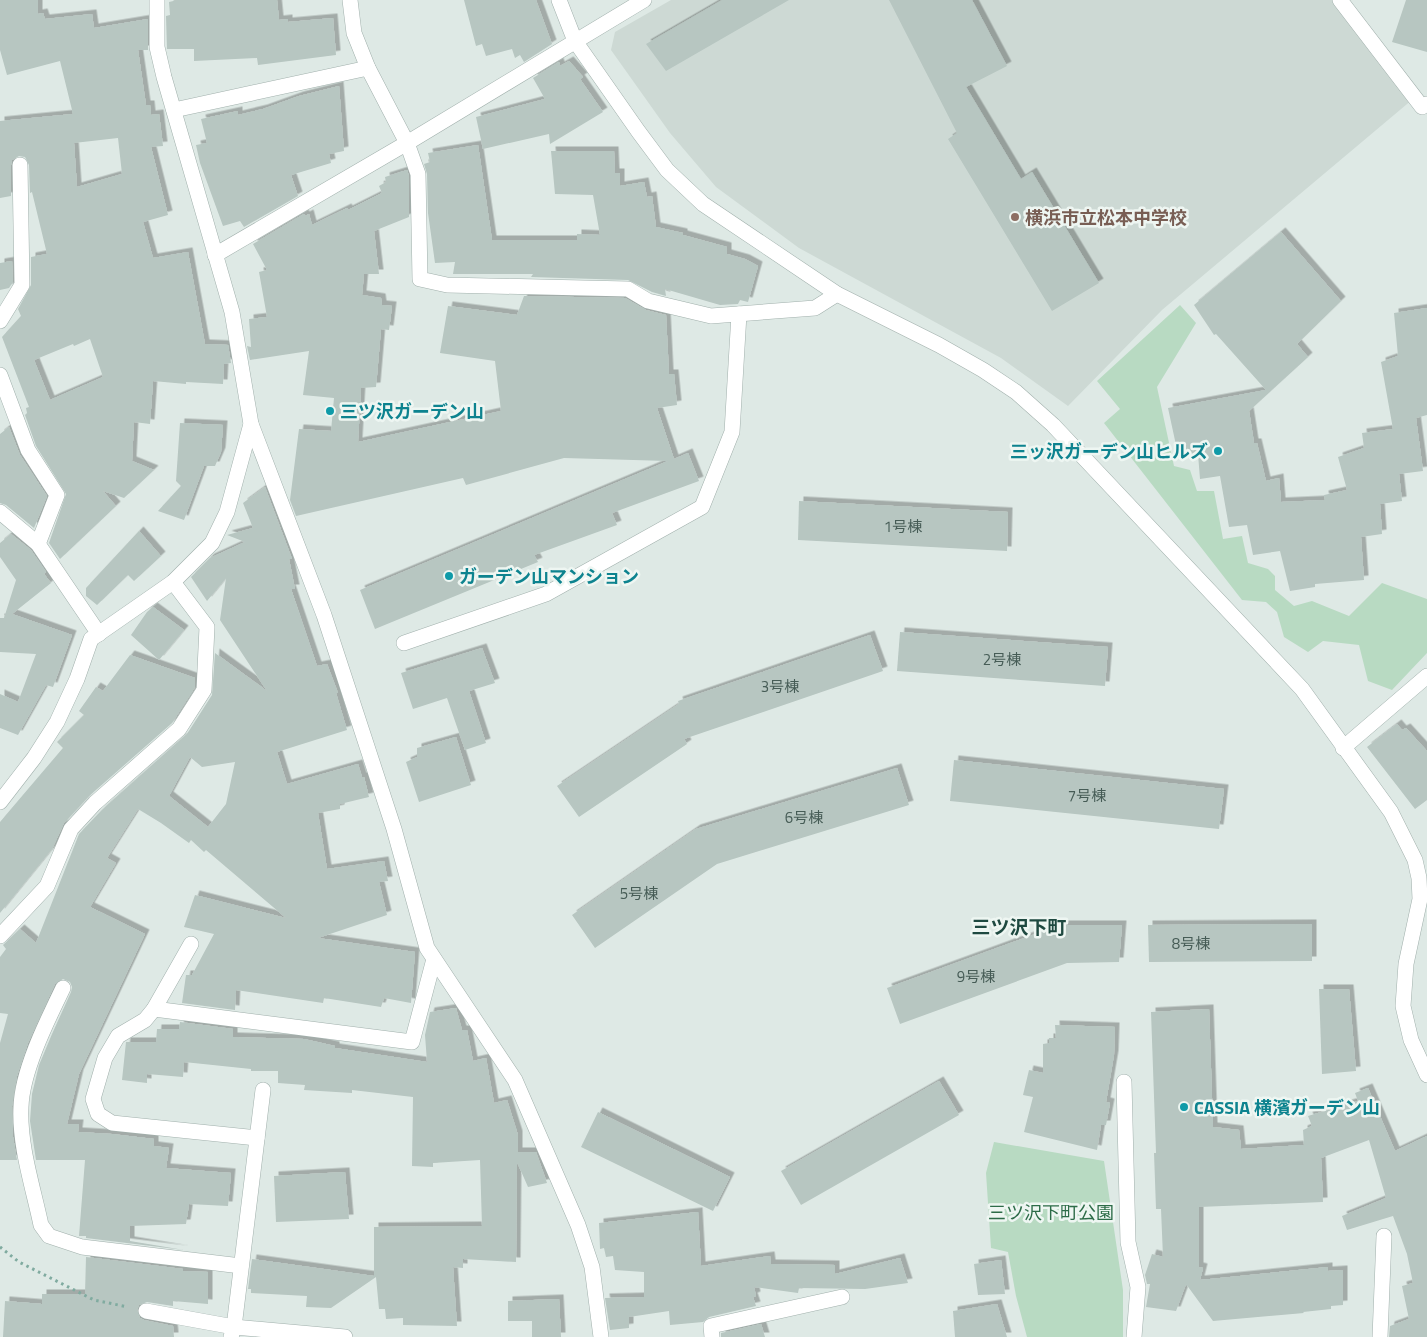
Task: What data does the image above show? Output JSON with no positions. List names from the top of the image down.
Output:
{
  "districts": ["三ツ沢下町"],
  "parks": ["三ツ沢下町公園"],
  "places": [
    "横浜市立松本中学校",
    "三ツ沢ガーデン山",
    "三ッ沢ガーデン山ヒルズ",
    "ガーデン山マンション",
    "CASSIA 横濱ガーデン山"
  ],
  "house_numbers": [
    "1号棟",
    "2号棟",
    "3号棟",
    "7号棟",
    "6号棟",
    "5号棟",
    "8号棟",
    "9号棟"
  ]
}
